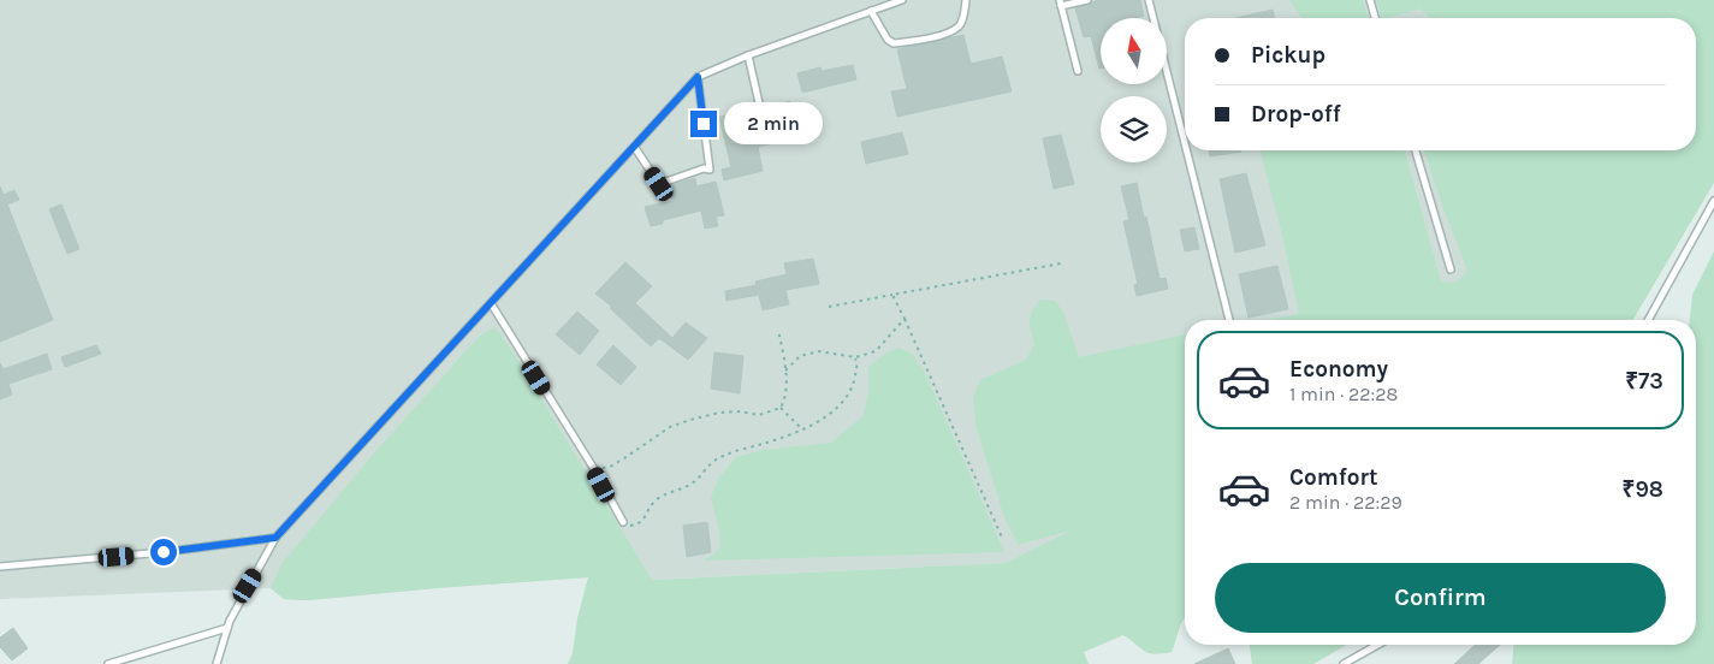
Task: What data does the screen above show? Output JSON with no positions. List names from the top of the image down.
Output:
{
  "north": "top",
  "page": {
    "banner": ["Pickup", "Drop-off"],
    "bubble": "2 min",
    "list": [
      {
        "name": "Economy",
        "note": "1 min · 22:28",
        "value": "₹73"
      },
      {
        "name": "Comfort",
        "note": "2 min · 22:29",
        "value": "₹98"
      }
    ],
    "buttons": "Confirm"
  }
}
